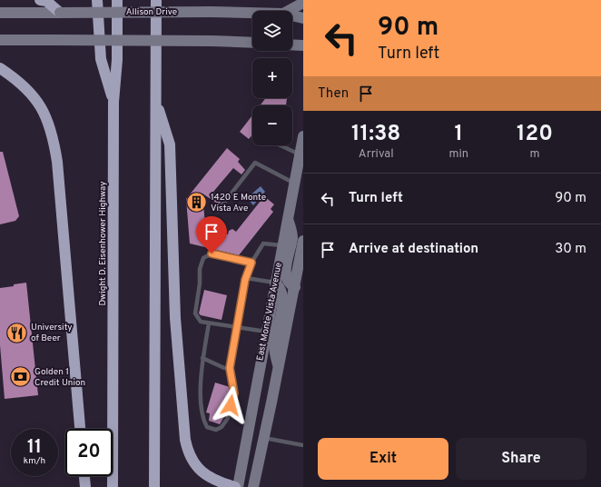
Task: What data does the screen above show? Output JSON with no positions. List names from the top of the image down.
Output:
{
  "streets": {
    "highway": ["Dwight D. Eisenhower Highway"],
    "main road": ["Allison Drive", "East Monte Vista Avenue"]
  },
  "places": {
    "building": ["1420 E Monte Vista Ave"],
    "restaurant": ["University of Beer"],
    "bank": ["Golden 1 Credit Union"]
  },
  "page": {
    "turn": ["90 m", "Turn left"],
    "map_buttons": ["+", "−"],
    "then": "Then",
    "eta": [
      "11:38",
      "Arrival",
      "1",
      "min",
      "120",
      "m"
    ],
    "list": [
      {
        "name": "Turn left",
        "value": "90 m"
      },
      {
        "name": "Arrive at destination",
        "value": "30 m"
      }
    ],
    "speed": "11 km/h",
    "limit": "20",
    "buttons": ["Exit", "Share"]
  }
}
